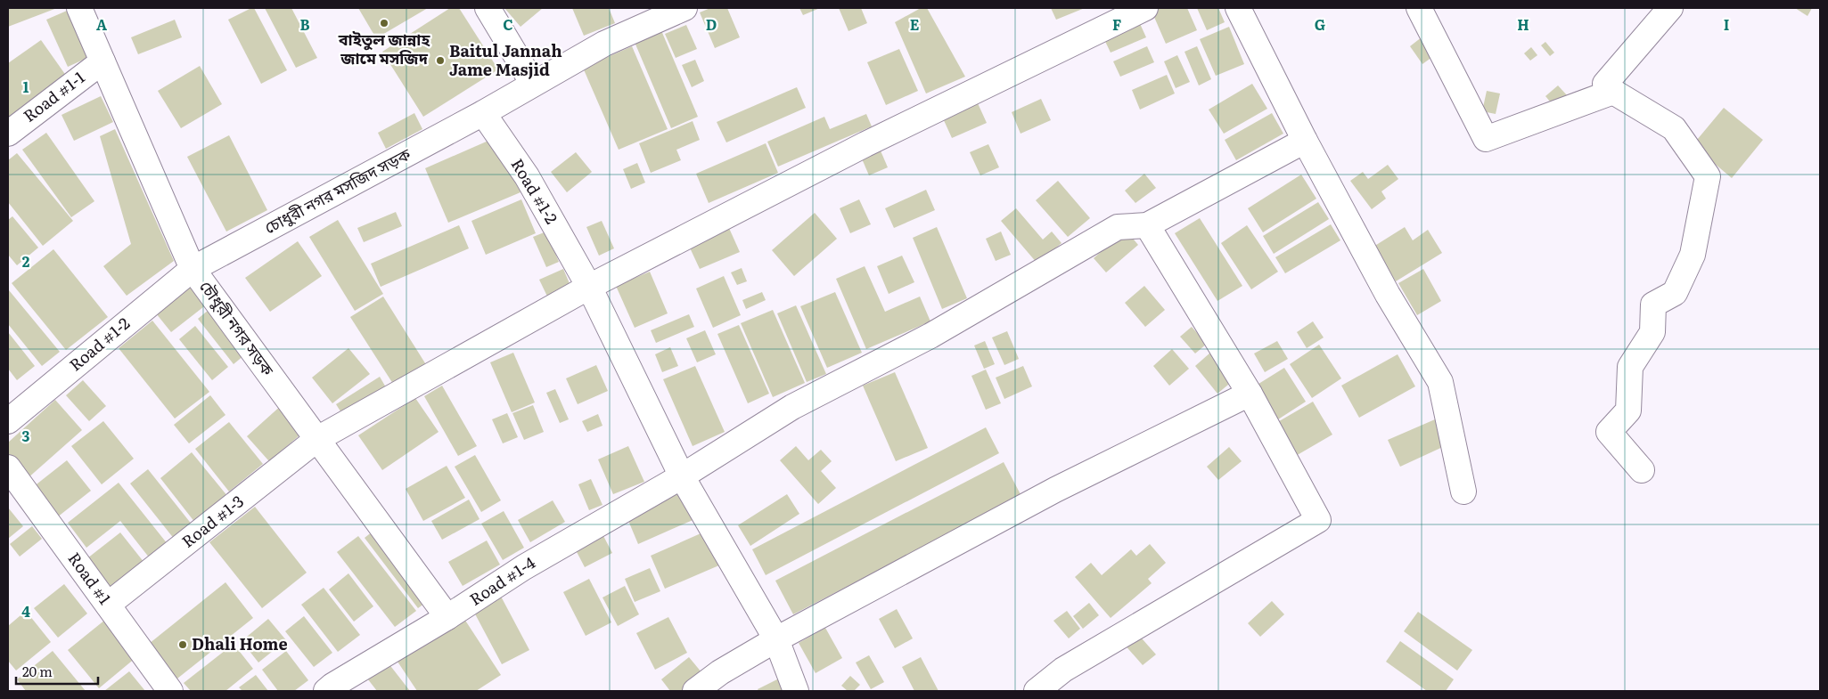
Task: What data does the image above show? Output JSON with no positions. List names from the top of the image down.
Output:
{
  "streets": {
    "street": [
      "Road #1-1",
      "চোধুরী নগর মসজিদ সড়ক",
      "Road #1-2",
      "চৌধুরী নগর সড়ক",
      "Road #1-3",
      "Road #1",
      "Road #1-4"
    ]
  },
  "crossings": [
    ["Road #1-1", "চৌধুরী নগর সড়ক"],
    ["চোধুরী নগর মসজিদ সড়ক", "Road #1-2"],
    ["চোধুরী নগর মসজিদ সড়ক", "চৌধুরী নগর সড়ক"],
    ["Road #1-2", "চৌধুরী নগর সড়ক"],
    ["Road #1-2", "Road #1-3"],
    ["Road #1-2", "Road #1-4"],
    ["চৌধুরী নগর সড়ক", "Road #1-3"],
    ["চৌধুরী নগর সড়ক", "Road #1-4"],
    ["Road #1-3", "Road #1"]
  ],
  "places": ["বাইতুল জান্নাহ জামে মসজিদ", "Baitul Jannah Jame Masjid", "Dhali Home"],
  "scale_bar": "20 m",
  "grid": {
    "columns": [
      "A",
      "B",
      "C",
      "D",
      "E",
      "F",
      "G",
      "H",
      "I"
    ],
    "rows": [
      "1",
      "2",
      "3",
      "4"
    ]
  }
}
